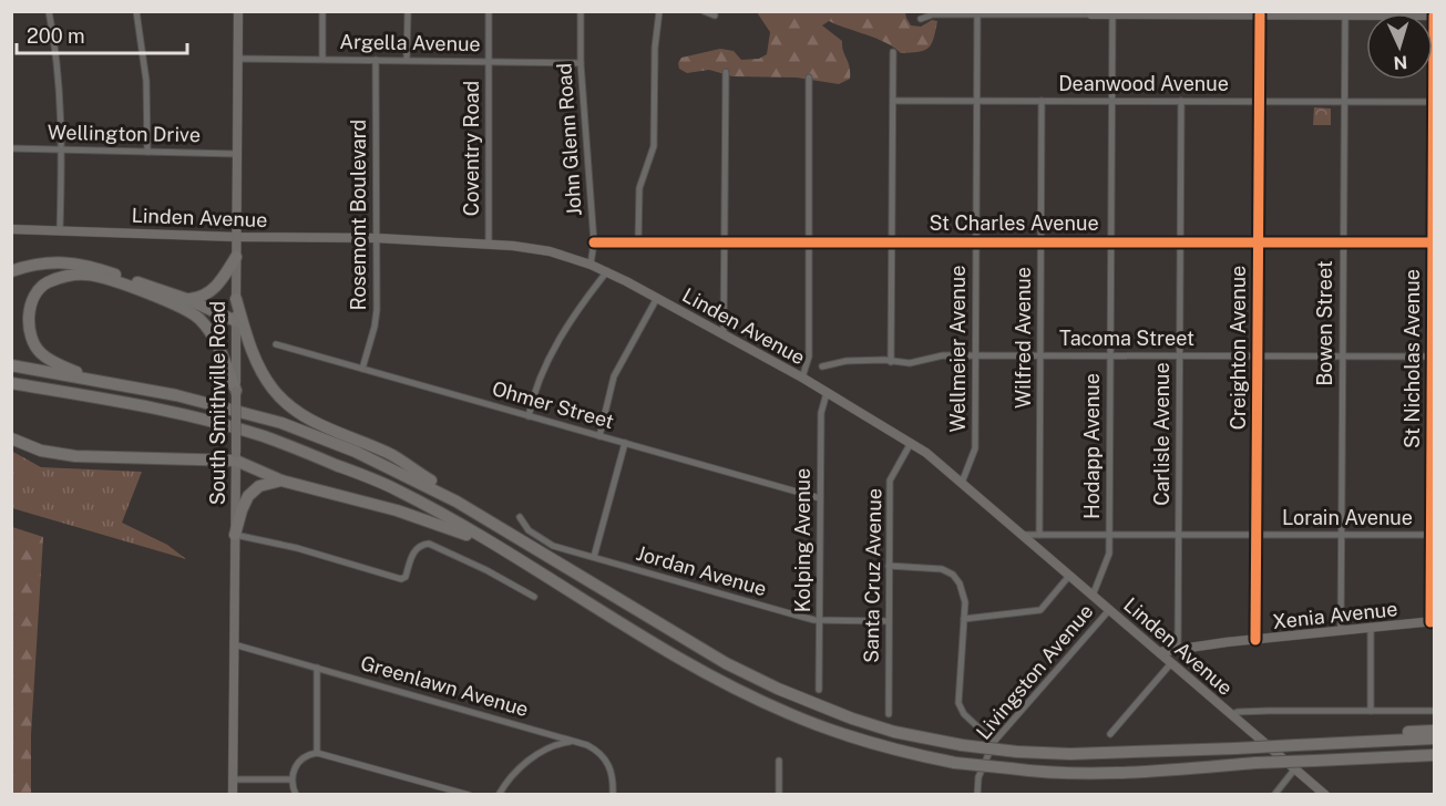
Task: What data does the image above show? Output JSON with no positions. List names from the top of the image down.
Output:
{
  "streets": {
    "main road": ["Linden Avenue", "South Smithville Road", "Xenia Avenue"],
    "street": [
      "Argella Avenue",
      "Deanwood Avenue",
      "Wellington Drive",
      "John Glenn Road",
      "Coventry Road",
      "Rosemont Boulevard",
      "St Charles Avenue",
      "Bowen Street",
      "Wilfred Avenue",
      "Tacoma Street",
      "Creighton Avenue",
      "Wellmeier Avenue",
      "St Nicholas Avenue",
      "Ohmer Street",
      "Carlisle Avenue",
      "Hodapp Avenue",
      "Lorain Avenue",
      "Kolping Avenue",
      "Jordan Avenue",
      "Santa Cruz Avenue",
      "Livingston Avenue",
      "Greenlawn Avenue"
    ]
  },
  "crossings": [
    ["Argella Avenue", "John Glenn Road"],
    ["Argella Avenue", "Coventry Road"],
    ["Argella Avenue", "Rosemont Boulevard"],
    ["Argella Avenue", "South Smithville Road"],
    ["Deanwood Avenue", "Bowen Street"],
    ["Deanwood Avenue", "Wilfred Avenue"],
    ["Deanwood Avenue", "Creighton Avenue"],
    ["Deanwood Avenue", "Wellmeier Avenue"],
    ["Deanwood Avenue", "St Nicholas Avenue"],
    ["Deanwood Avenue", "Carlisle Avenue"],
    ["Deanwood Avenue", "Hodapp Avenue"],
    ["Wellington Drive", "South Smithville Road"],
    ["John Glenn Road", "Linden Avenue"],
    ["John Glenn Road", "St Charles Avenue"],
    ["Coventry Road", "Linden Avenue"],
    ["Rosemont Boulevard", "Linden Avenue"],
    ["Rosemont Boulevard", "Ohmer Street"],
    ["Linden Avenue", "Wellmeier Avenue"],
    ["Linden Avenue", "South Smithville Road"],
    ["Linden Avenue", "Hodapp Avenue"],
    ["Linden Avenue", "Lorain Avenue"],
    ["Linden Avenue", "Kolping Avenue"],
    ["Linden Avenue", "Santa Cruz Avenue"],
    ["Linden Avenue", "Xenia Avenue"],
    ["Linden Avenue", "Livingston Avenue"],
    ["St Charles Avenue", "Bowen Street"],
    ["St Charles Avenue", "Wilfred Avenue"],
    ["St Charles Avenue", "Creighton Avenue"],
    ["St Charles Avenue", "Wellmeier Avenue"],
    ["St Charles Avenue", "St Nicholas Avenue"],
    ["St Charles Avenue", "Carlisle Avenue"],
    ["St Charles Avenue", "Hodapp Avenue"],
    ["Bowen Street", "Tacoma Street"],
    ["Bowen Street", "Lorain Avenue"],
    ["Bowen Street", "Xenia Avenue"],
    ["Wilfred Avenue", "Tacoma Street"],
    ["Wilfred Avenue", "Lorain Avenue"],
    ["Tacoma Street", "Creighton Avenue"],
    ["Tacoma Street", "Wellmeier Avenue"],
    ["Tacoma Street", "St Nicholas Avenue"],
    ["Tacoma Street", "Carlisle Avenue"],
    ["Tacoma Street", "Hodapp Avenue"],
    ["Creighton Avenue", "Lorain Avenue"],
    ["Creighton Avenue", "Xenia Avenue"],
    ["St Nicholas Avenue", "Lorain Avenue"],
    ["St Nicholas Avenue", "Xenia Avenue"],
    ["South Smithville Road", "Greenlawn Avenue"],
    ["Ohmer Street", "Kolping Avenue"],
    ["Carlisle Avenue", "Lorain Avenue"],
    ["Carlisle Avenue", "Xenia Avenue"],
    ["Hodapp Avenue", "Lorain Avenue"],
    ["Kolping Avenue", "Jordan Avenue"],
    ["Jordan Avenue", "Santa Cruz Avenue"]
  ],
  "scale_bar": "200 m",
  "north": "bottom"
}
